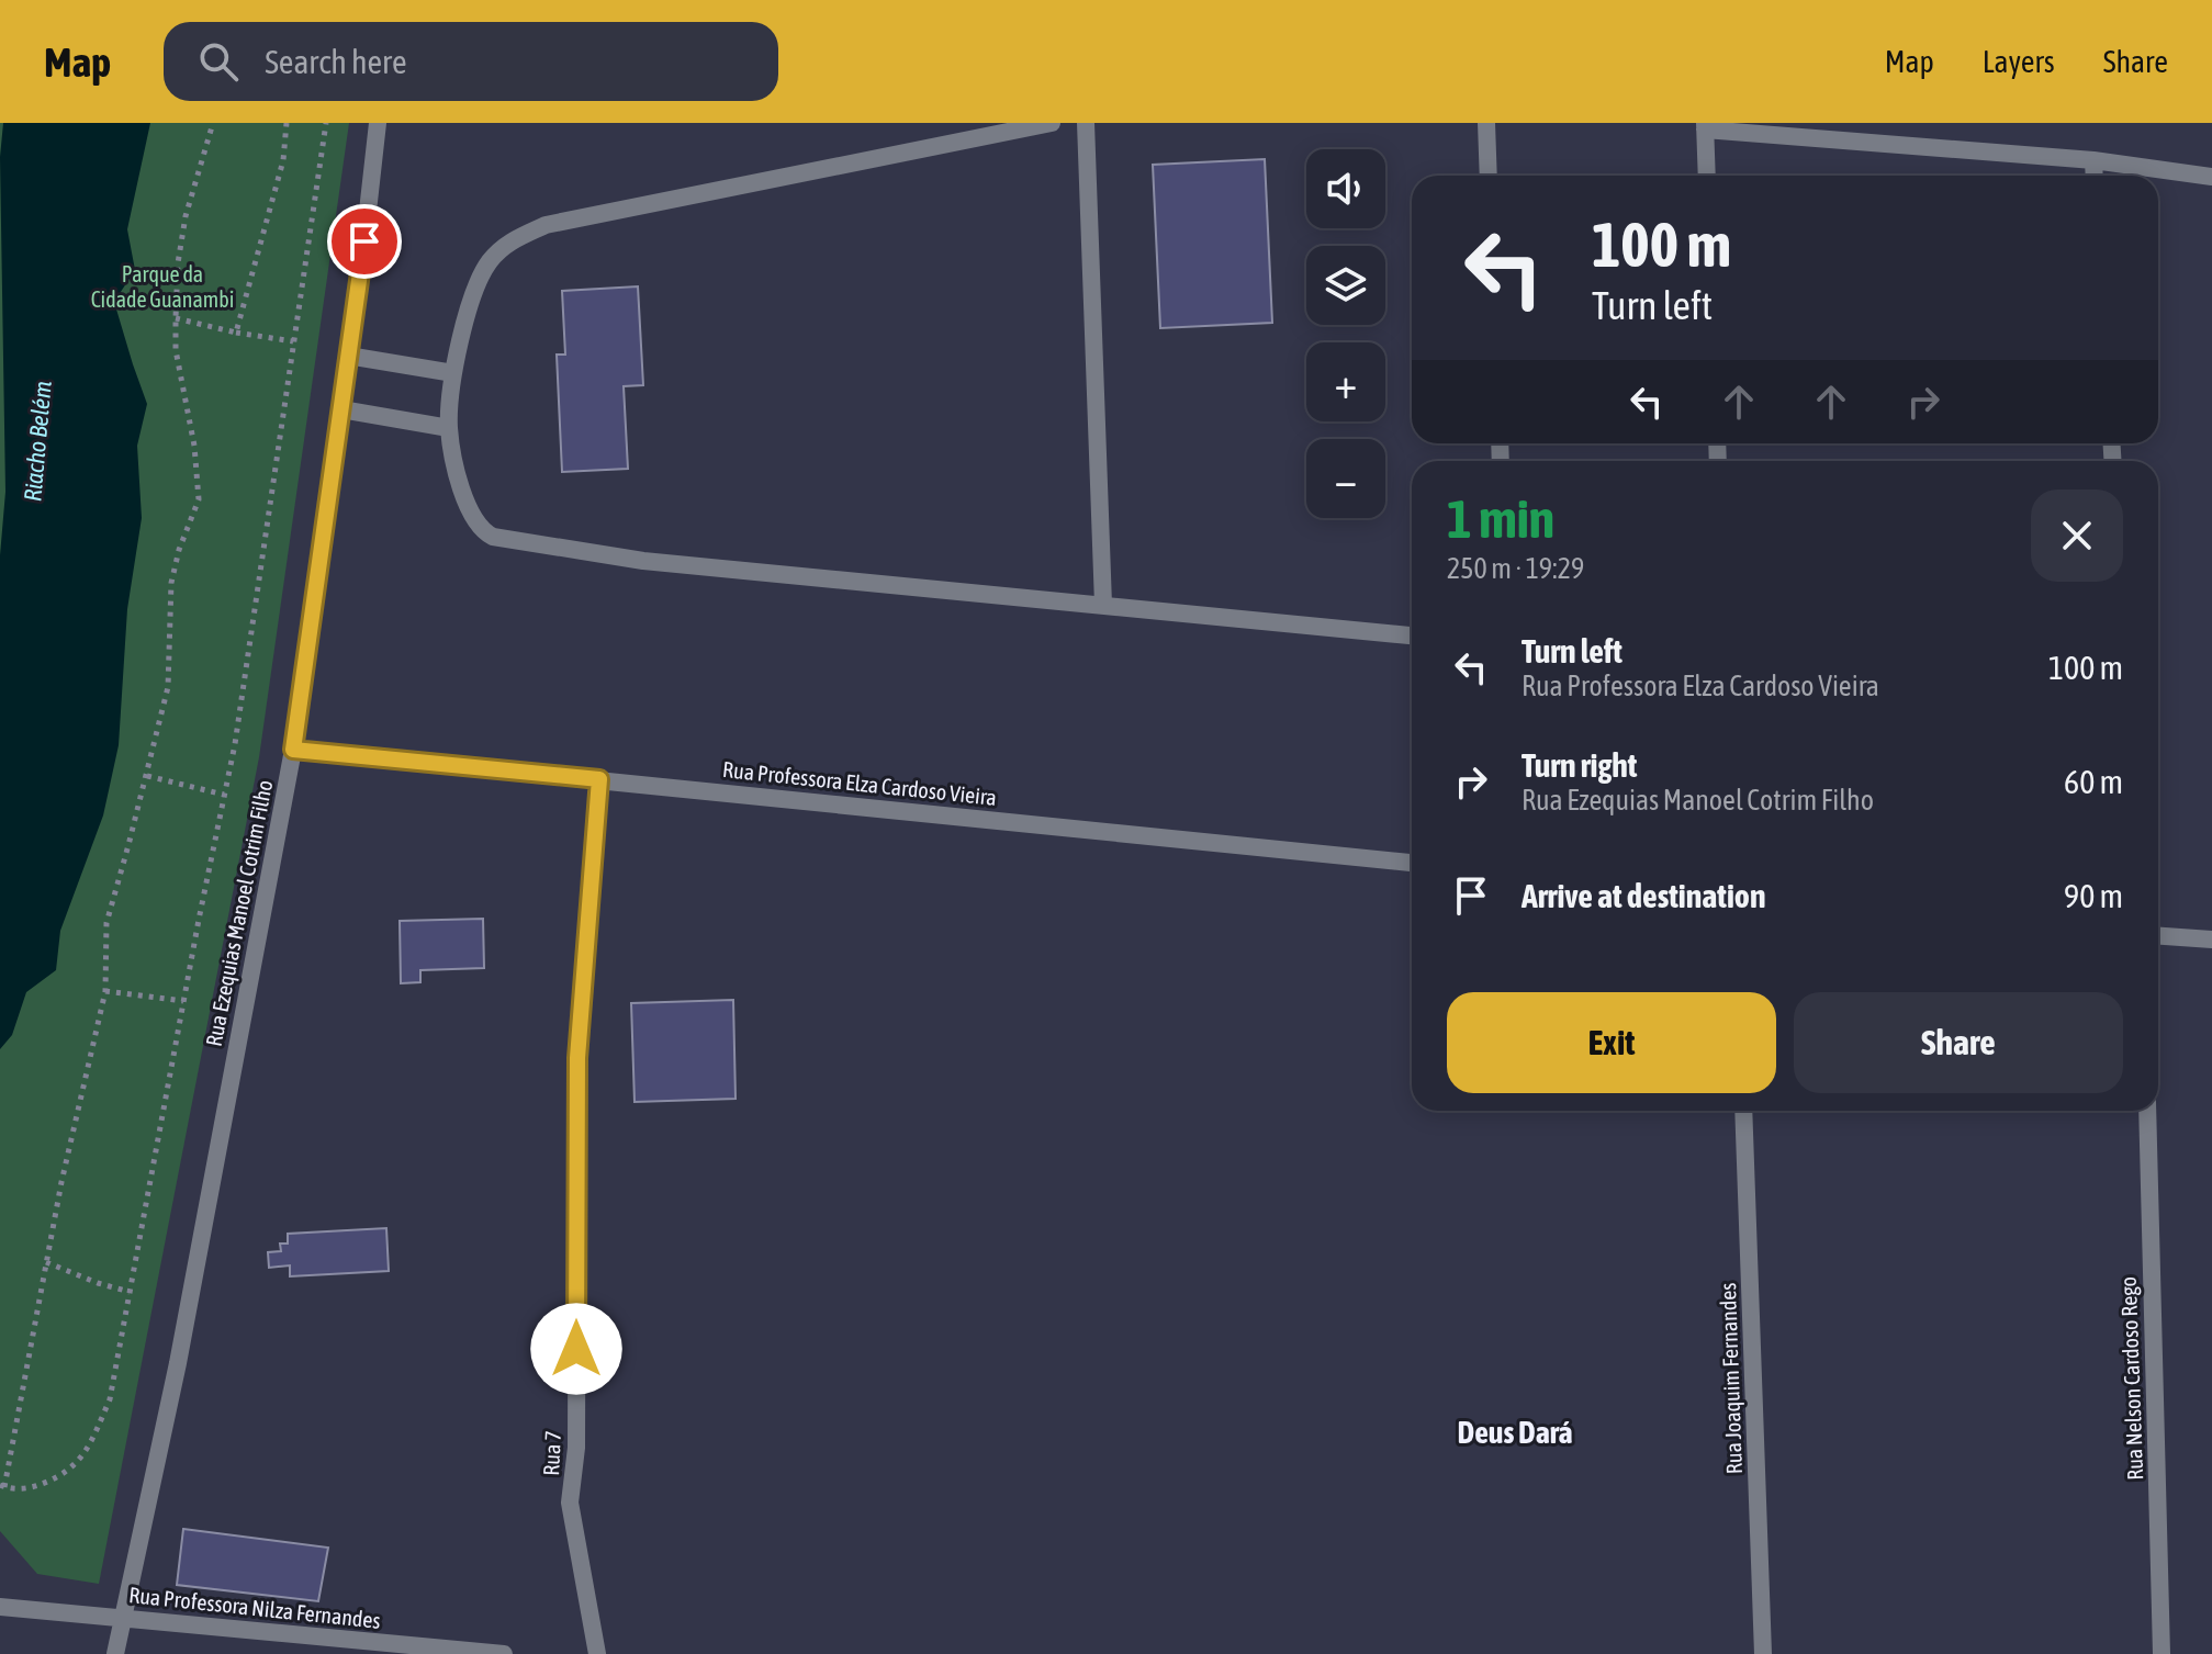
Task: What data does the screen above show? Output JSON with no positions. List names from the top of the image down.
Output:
{
  "streets": {
    "street": [
      "Rua Professora Elza Cardoso Vieira",
      "Rua Ezequias Manoel Cotrim Filho",
      "Rua Joaquim Fernandes",
      "Rua Nelson Cardoso Rego",
      "Rua 7",
      "Rua Professora Nilza Fernandes"
    ]
  },
  "crossings": [
    ["Rua Professora Elza Cardoso Vieira", "Rua Ezequias Manoel Cotrim Filho"],
    ["Rua Professora Elza Cardoso Vieira", "Rua 7"],
    ["Rua Ezequias Manoel Cotrim Filho", "Rua Professora Nilza Fernandes"]
  ],
  "districts": ["Deus Dará"],
  "water": ["Riacho Belém"],
  "parks": ["Parque da Cidade Guanambi"],
  "page": {
    "header": "Map",
    "search": "Search here",
    "nav": ["Map", "Layers", "Share"],
    "map_buttons": ["+", "−"],
    "turn": ["100 m", "Turn left"],
    "heading": ["1 min", "250 m · 19:29"],
    "list": [
      {
        "name": "Turn left",
        "note": "Rua Professora Elza Cardoso Vieira",
        "value": "100 m"
      },
      {
        "name": "Turn right",
        "note": "Rua Ezequias Manoel Cotrim Filho",
        "value": "60 m"
      },
      {
        "name": "Arrive at destination",
        "value": "90 m"
      }
    ],
    "buttons": ["Exit", "Share"]
  }
}
